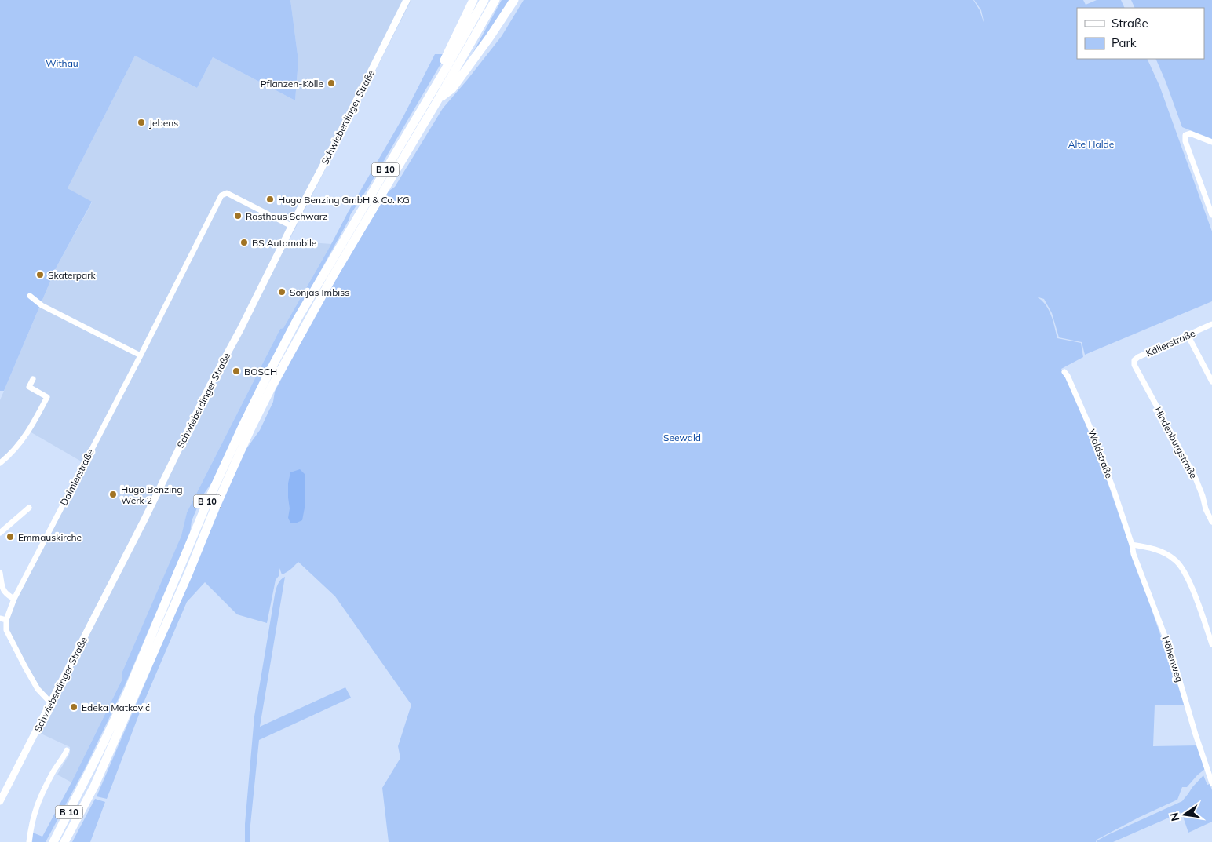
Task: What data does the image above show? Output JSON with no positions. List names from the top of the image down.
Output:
{
  "streets": {
    "highway": ["B 10"],
    "street": [
      "Schwieberdinger Straße",
      "Källerstraße",
      "Hindenburgstraße",
      "Waldstraße",
      "Daimlerstraße",
      "Höhenweg"
    ]
  },
  "crossings": [
    ["Schwieberdinger Straße", "Daimlerstraße"],
    ["Källerstraße", "Hindenburgstraße"],
    ["Waldstraße", "Höhenweg"]
  ],
  "parks": ["Withau", "Alte Halde", "Seewald"],
  "places": [
    "Pflanzen-Kölle",
    "Jebens",
    "Hugo Benzing GmbH & Co. KG",
    "Rasthaus Schwarz",
    "BS Automobile",
    "Skaterpark",
    "Sonjas Imbiss",
    "BOSCH",
    "Hugo Benzing Werk 2",
    "Emmauskirche",
    "Edeka Matković"
  ],
  "legend": ["Straße", "Park"],
  "north": "left"
}
